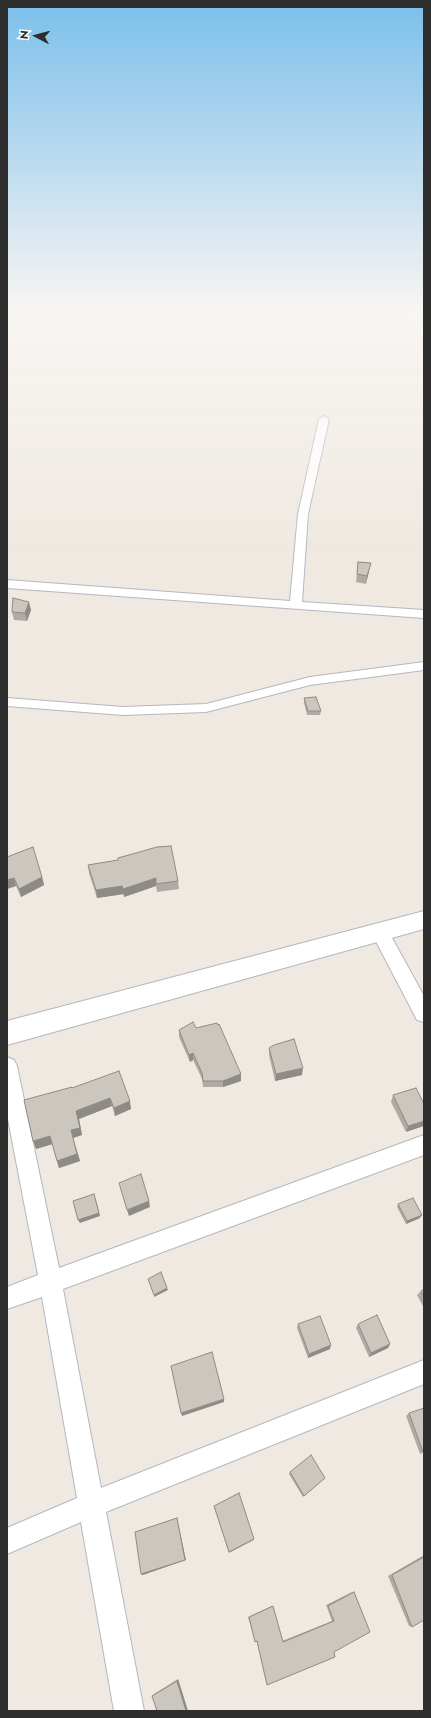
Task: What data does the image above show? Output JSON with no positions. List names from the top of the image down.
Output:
{
  "north": "left"
}
